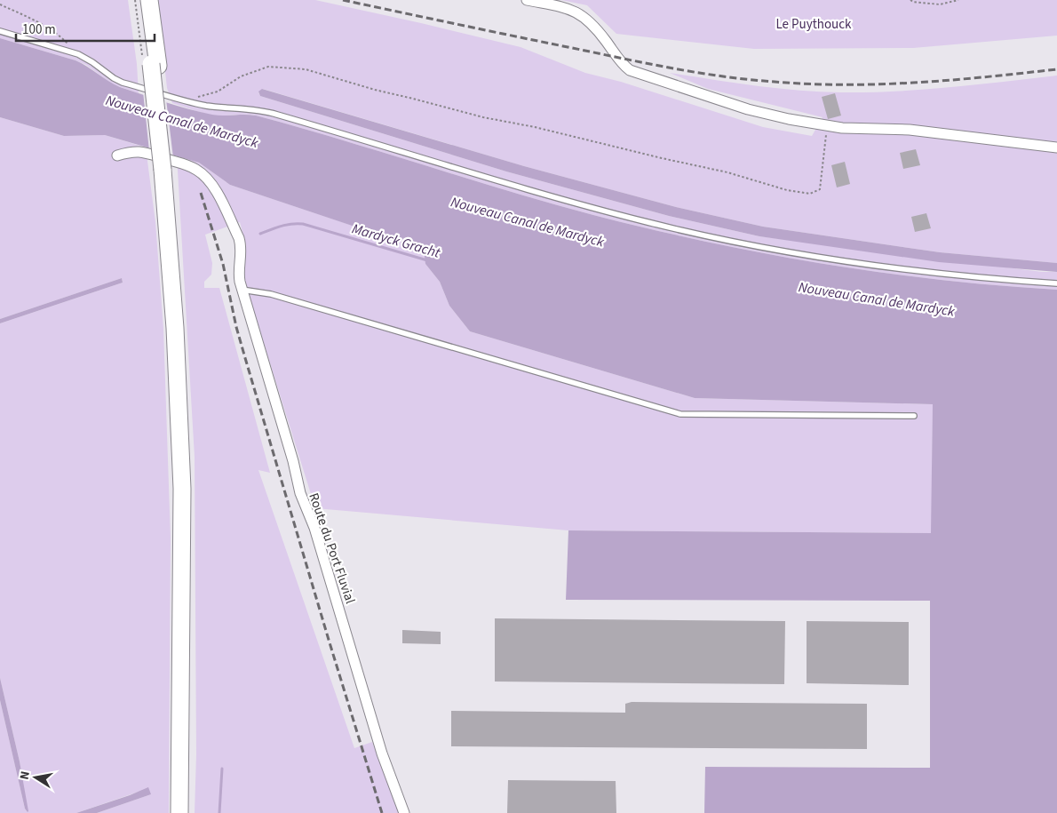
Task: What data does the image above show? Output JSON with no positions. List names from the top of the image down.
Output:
{
  "streets": {
    "street": ["Route du Port Fluvial"]
  },
  "water": ["Nouveau Canal de Mardyck", "Mardyck Gracht"],
  "parks": ["Le Puythouck"],
  "scale_bar": "100 m",
  "north": "left"
}
